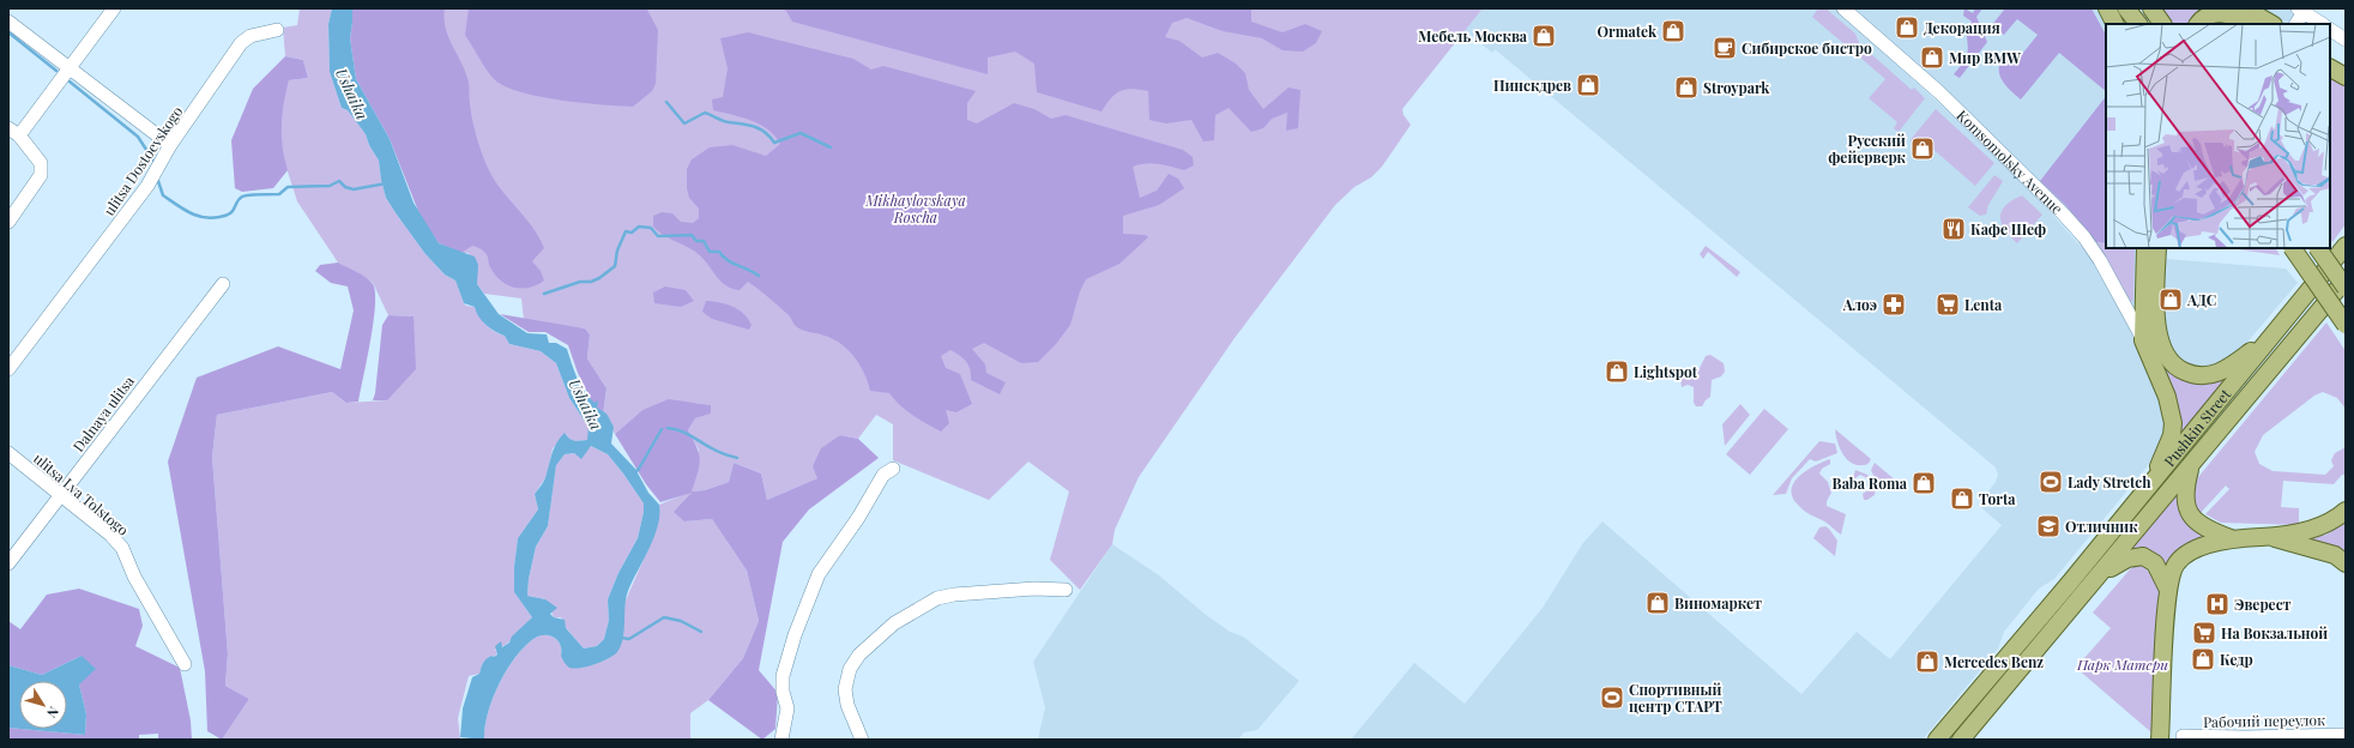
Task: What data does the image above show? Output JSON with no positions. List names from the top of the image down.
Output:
{
  "streets": {
    "main road": ["Pushkin Street"],
    "street": [
      "ulitsa Dostoevskogo",
      "Komsomolsky Avenue",
      "Dalnaya ulitsa",
      "ulitsa Lva Tolstogo",
      "Рабочий переулок"
    ]
  },
  "crossings": [
    ["Dalnaya ulitsa", "ulitsa Lva Tolstogo"]
  ],
  "water": ["Ushaika"],
  "parks": ["Mikhaylovskaya Roscha", "Парк Матери"],
  "places": {
    "shop": [
      "Декорация",
      "Ormatek",
      "Мебель Москва",
      "Мир BMW",
      "Пинскдрев",
      "Stroypark",
      "Русский фейерверк",
      "АДС",
      "Lightspot",
      "Baba Roma",
      "Torta",
      "Виномаркет",
      "Кедр",
      "Mercedes Benz"
    ],
    "cafe": ["Сибирское бистро"],
    "restaurant": ["Кафе Шеф"],
    "pharmacy": ["Алоэ"],
    "supermarket": ["Lenta", "На Вокзальной"],
    "sports": ["Lady Stretch", "Спортивный центр СТАРТ"],
    "school or university": ["Отличник"],
    "hospital": ["Эверест"]
  },
  "north": "bottom right"
}
